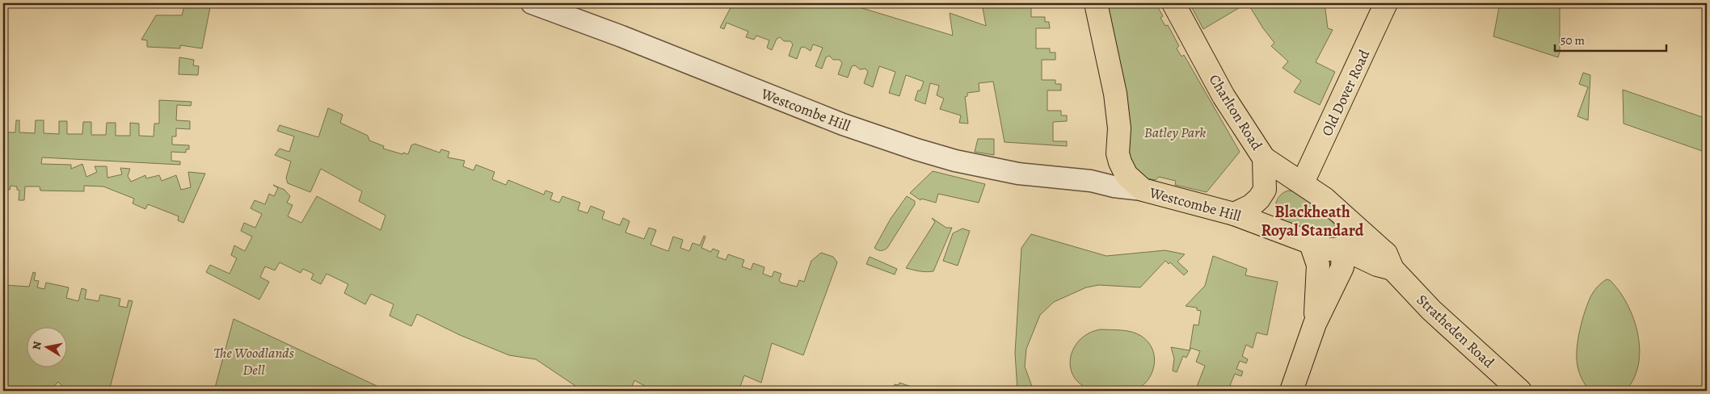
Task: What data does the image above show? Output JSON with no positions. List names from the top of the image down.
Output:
{
  "streets": {
    "main road": [
      "Old Dover Road",
      "Westcombe Hill",
      "Charlton Road",
      "Stratheden Road"
    ]
  },
  "crossings": [
    ["Old Dover Road", "Stratheden Road"],
    ["Westcombe Hill", "Charlton Road"],
    ["Westcombe Hill", "Stratheden Road"]
  ],
  "districts": ["Blackheath Royal Standard"],
  "parks": ["Batley Park", "The Woodlands Dell"],
  "scale_bar": "50 m",
  "north": "left"
}
